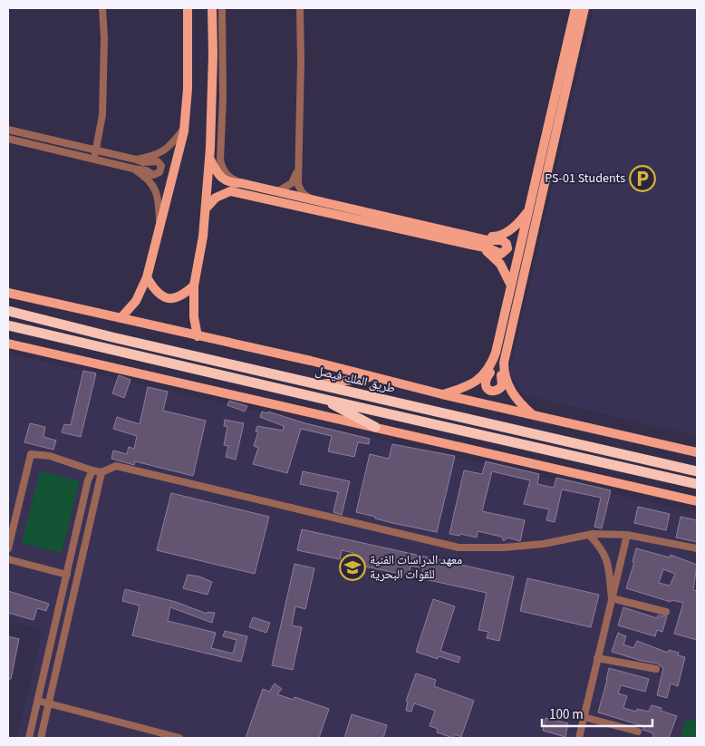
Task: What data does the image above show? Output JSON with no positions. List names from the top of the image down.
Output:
{
  "streets": {
    "highway": ["طريق الملك فيصل"]
  },
  "places": {
    "parking": ["PS-01 Students"],
    "school or university": ["معهد الدراسات الفنية للقوات البحرية"]
  },
  "scale_bar": "100 m"
}
